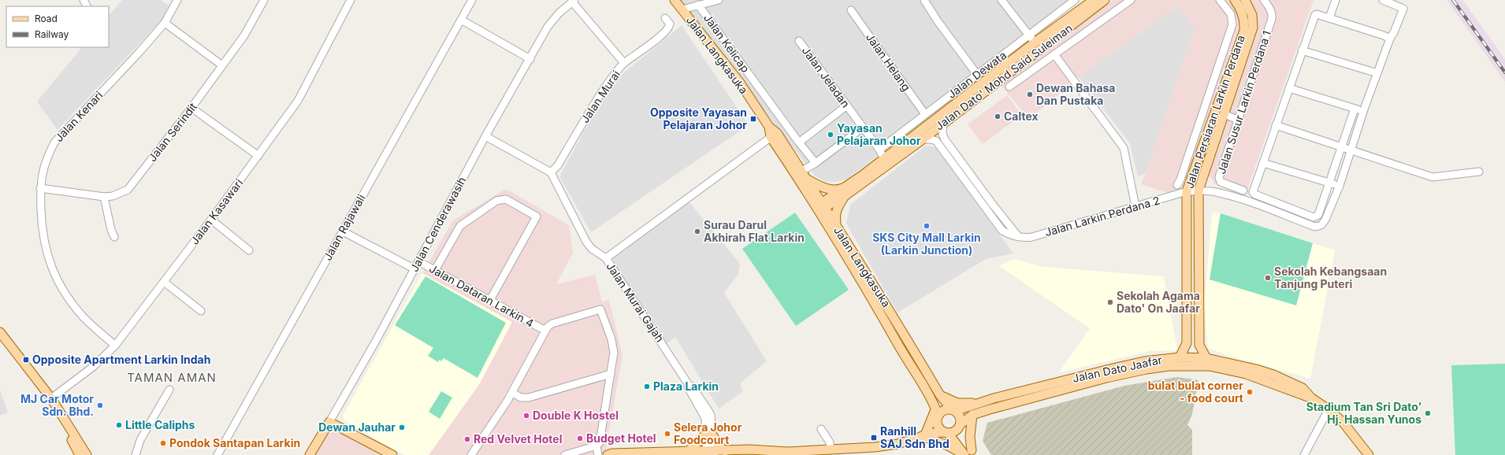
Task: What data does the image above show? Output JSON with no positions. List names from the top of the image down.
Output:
{
  "streets": {
    "main road": [
      "Jalan Langkasuka",
      "Jalan Dato' Mohd Said Suleiman",
      "Jalan Persiaran Larkin Perdana",
      "Jalan Cenderawasih",
      "Jalan Dato Jaafar"
    ],
    "street": [
      "Jalan Kelicap",
      "Jalan Helang",
      "Jalan Dewata",
      "Jalan Jeladan",
      "Jalan Murai",
      "Jalan Susur Larkin Perdana 1",
      "Jalan Kenari",
      "Jalan Serindit",
      "Jalan Kasawari",
      "Jalan Larkin Perdana 2",
      "Jalan Rajawali",
      "Jalan Dataran Larkin 4",
      "Jalan Murai Gajah"
    ]
  },
  "crossings": [
    ["Jalan Langkasuka", "Jalan Dato' Mohd Said Suleiman"],
    ["Jalan Langkasuka", "Jalan Dato Jaafar"],
    ["Jalan Helang", "Jalan Dewata"],
    ["Jalan Dewata", "Jalan Jeladan"],
    ["Jalan Dewata", "Jalan Dato' Mohd Said Suleiman"],
    ["Jalan Jeladan", "Jalan Dato' Mohd Said Suleiman"],
    ["Jalan Dato' Mohd Said Suleiman", "Jalan Larkin Perdana 2"],
    ["Jalan Murai", "Jalan Murai Gajah"],
    ["Jalan Persiaran Larkin Perdana", "Jalan Larkin Perdana 2"],
    ["Jalan Persiaran Larkin Perdana", "Jalan Dato Jaafar"],
    ["Jalan Kenari", "Jalan Serindit"],
    ["Jalan Kenari", "Jalan Kasawari"],
    ["Jalan Cenderawasih", "Jalan Dataran Larkin 4"]
  ],
  "districts": ["TAMAN AMAN"],
  "places": {
    "other": [
      "Dewan Bahasa Dan Pustaka",
      "Caltex",
      "Yayasan Pelajaran Johor",
      "SKS City Mall Larkin (Larkin Junction)",
      "Surau Darul Akhirah Flat Larkin",
      "Sekolah Kebangsaan Tanjung Puteri",
      "Sekolah Agama Dato' On Jaafar",
      "Plaza Larkin",
      "bulat bulat corner - food court",
      "MJ Car Motor Sdn. Bhd.",
      "Stadium Tan Sri Dato’ Hj. Hassan Yunos",
      "Double K Hostel",
      "Little Caliphs",
      "Dewan Jauhar",
      "Selera Johor Foodcourt",
      "Budget Hotel",
      "Red Velvet Hotel",
      "Pondok Santapan Larkin"
    ],
    "transit": ["Opposite Yayasan Pelajaran Johor", "Opposite Apartment Larkin Indah", "Ranhill SAJ Sdn Bhd"]
  },
  "legend": ["Road", "Railway"]
}
